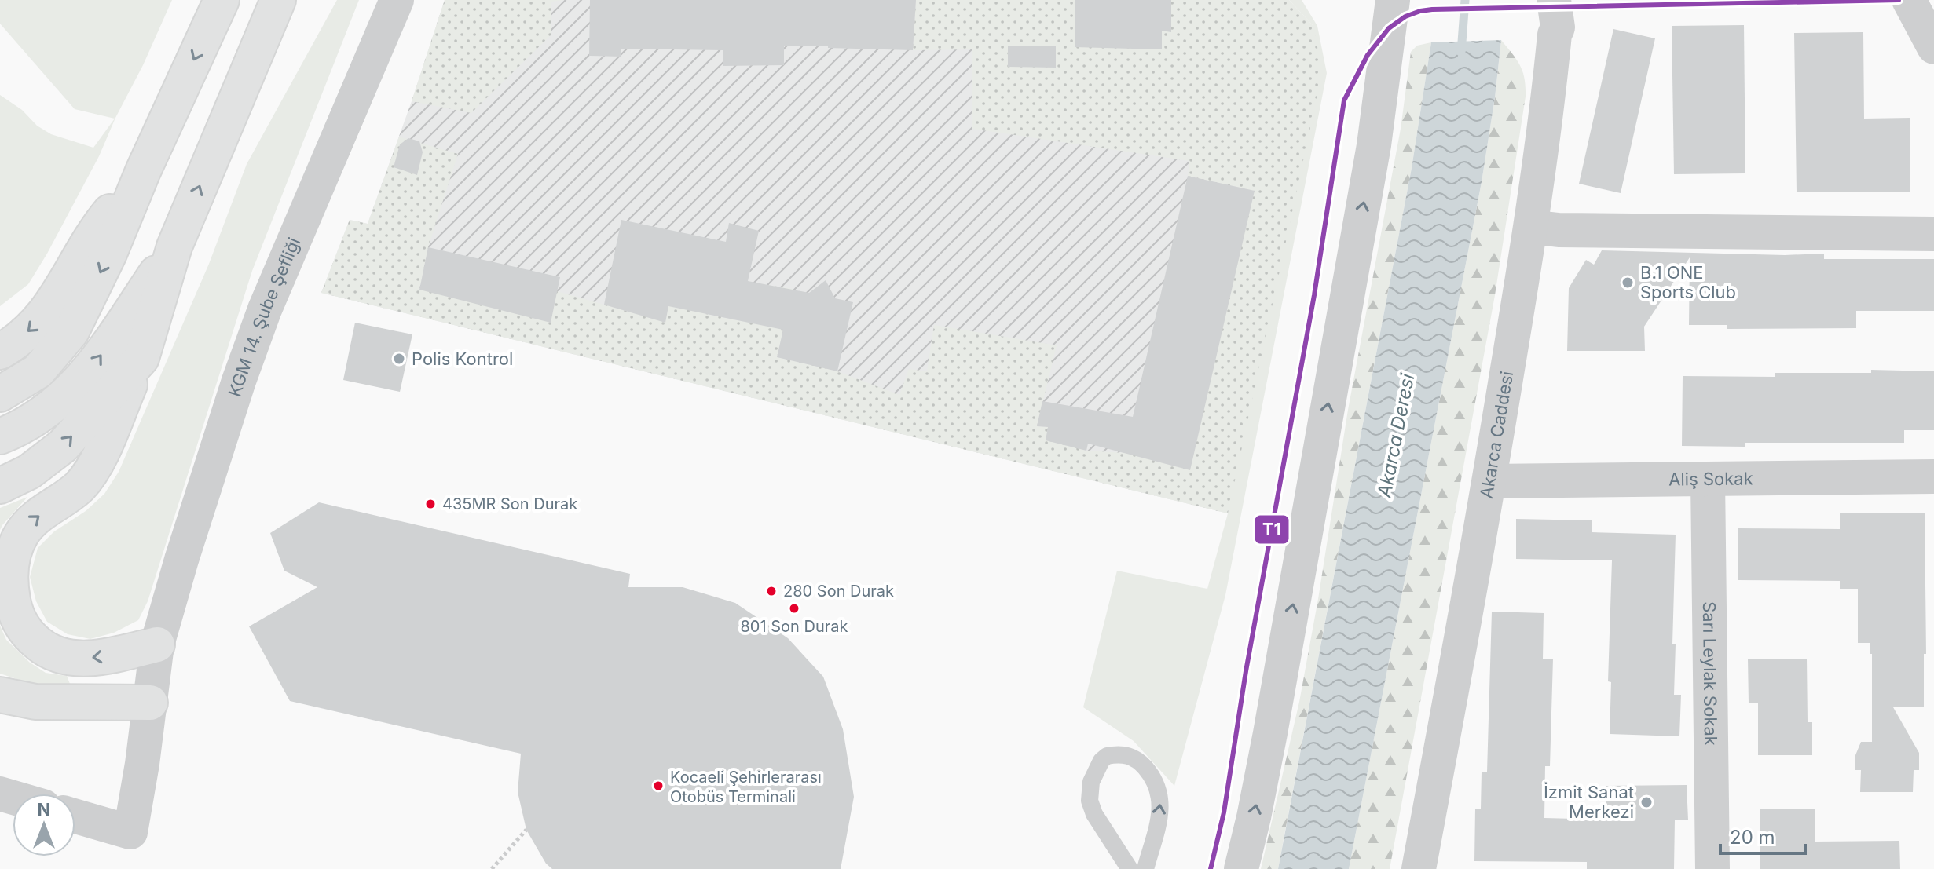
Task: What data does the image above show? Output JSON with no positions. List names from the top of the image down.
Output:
{
  "streets": {
    "street": [
      "KGM 14. Şube Şefliği",
      "Akarca Caddesi",
      "Aliş Sokak",
      "Sarı Leylak Sokak"
    ]
  },
  "crossings": [
    ["Akarca Caddesi", "Aliş Sokak"],
    ["Aliş Sokak", "Sarı Leylak Sokak"]
  ],
  "water": ["Akarca Deresi"],
  "places": [
    "B.1 ONE Sports Club",
    "Polis Kontrol",
    "435MR Son Durak",
    "280 Son Durak",
    "801 Son Durak",
    "Kocaeli Şehirlerarası Otobüs Terminali",
    "İzmit Sanat Merkezi"
  ],
  "lines": ["transit line T1"],
  "scale_bar": "20 m",
  "north": "top"
}
